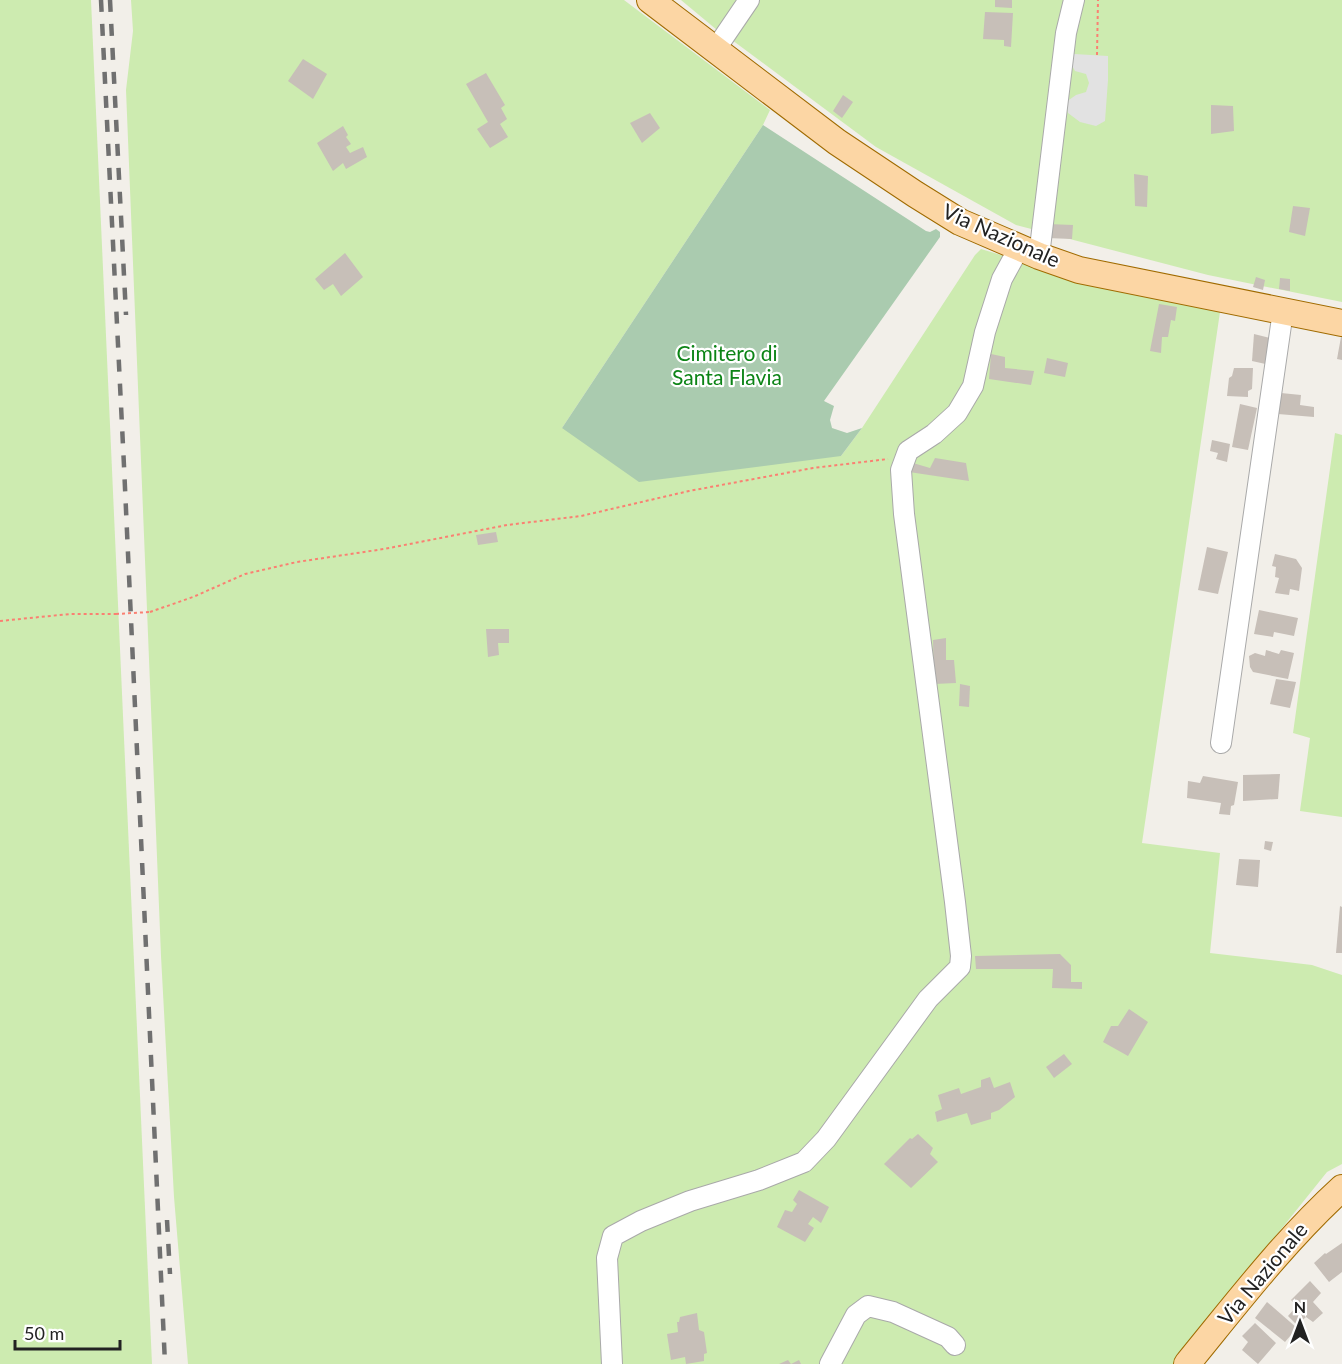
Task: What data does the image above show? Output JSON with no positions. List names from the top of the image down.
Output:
{
  "streets": {
    "main road": ["Via Nazionale"]
  },
  "parks": ["Cimitero di Santa Flavia"],
  "scale_bar": "50 m",
  "north": "top"
}
